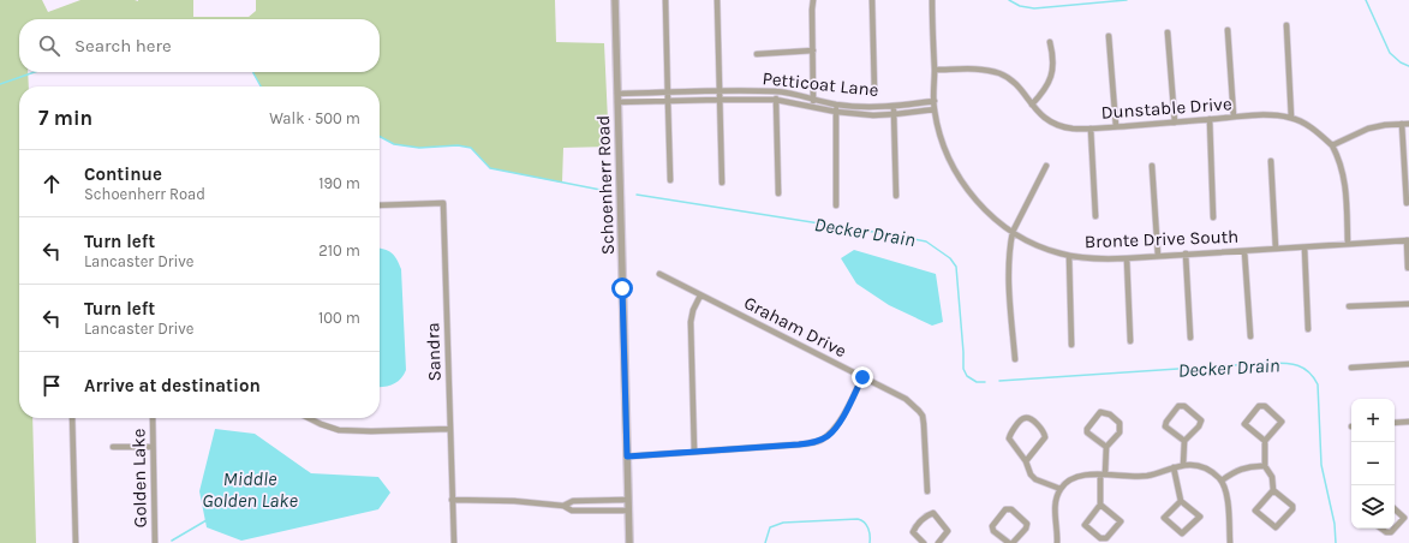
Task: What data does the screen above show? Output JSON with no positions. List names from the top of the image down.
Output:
{
  "streets": {
    "street": [
      "Petticoat Lane",
      "Dunstable Drive",
      "Schoenherr Road",
      "Bronte Drive South",
      "Graham Drive",
      "Sandra",
      "Golden Lake"
    ]
  },
  "crossings": [
    ["Petticoat Lane", "Schoenherr Road"],
    ["Petticoat Lane", "Bronte Drive South"],
    ["Dunstable Drive", "Bronte Drive South"]
  ],
  "water": ["Decker Drain", "Middle Golden Lake"],
  "page": {
    "search": "Search here",
    "heading": ["7 min", "Walk · 500 m"],
    "list": [
      ["Continue", "Schoenherr Road", "190 m"],
      ["Turn left", "Lancaster Drive", "210 m"],
      ["Turn left", "Lancaster Drive", "100 m"],
      "Arrive at destination"
    ],
    "map_buttons": ["+", "−"]
  }
}
